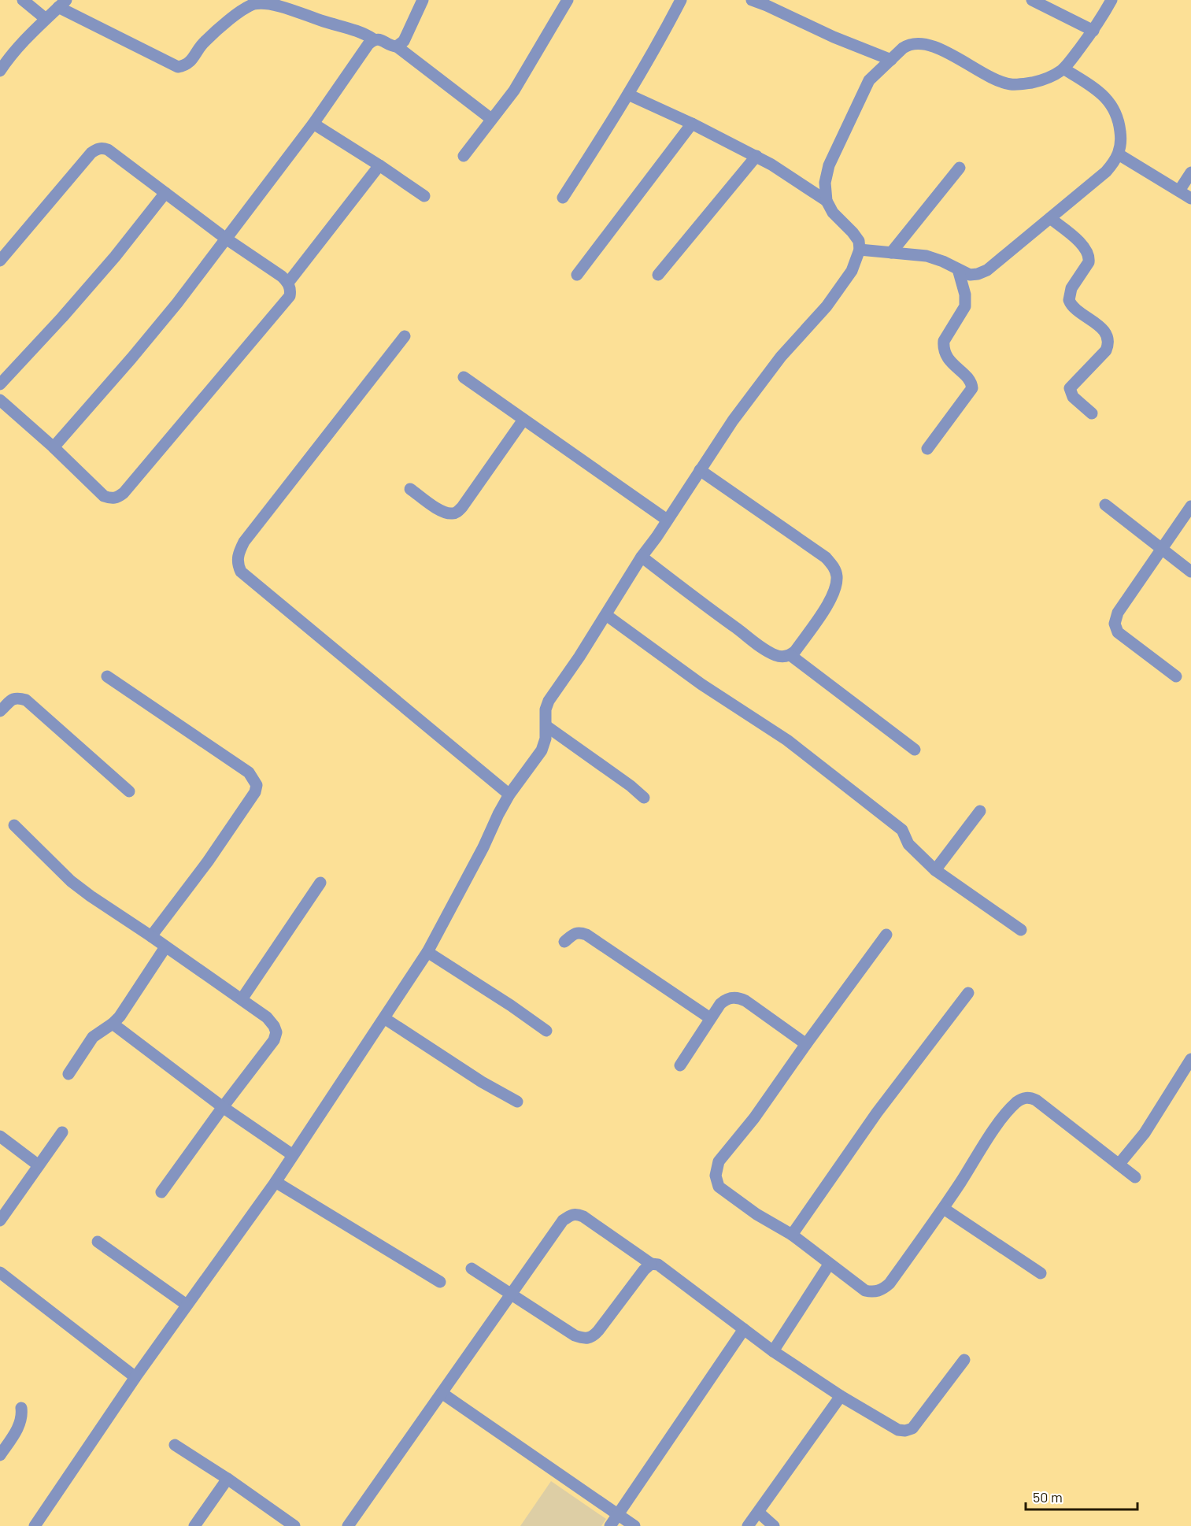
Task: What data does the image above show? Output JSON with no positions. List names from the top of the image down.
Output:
{
  "scale_bar": "50 m"
}
